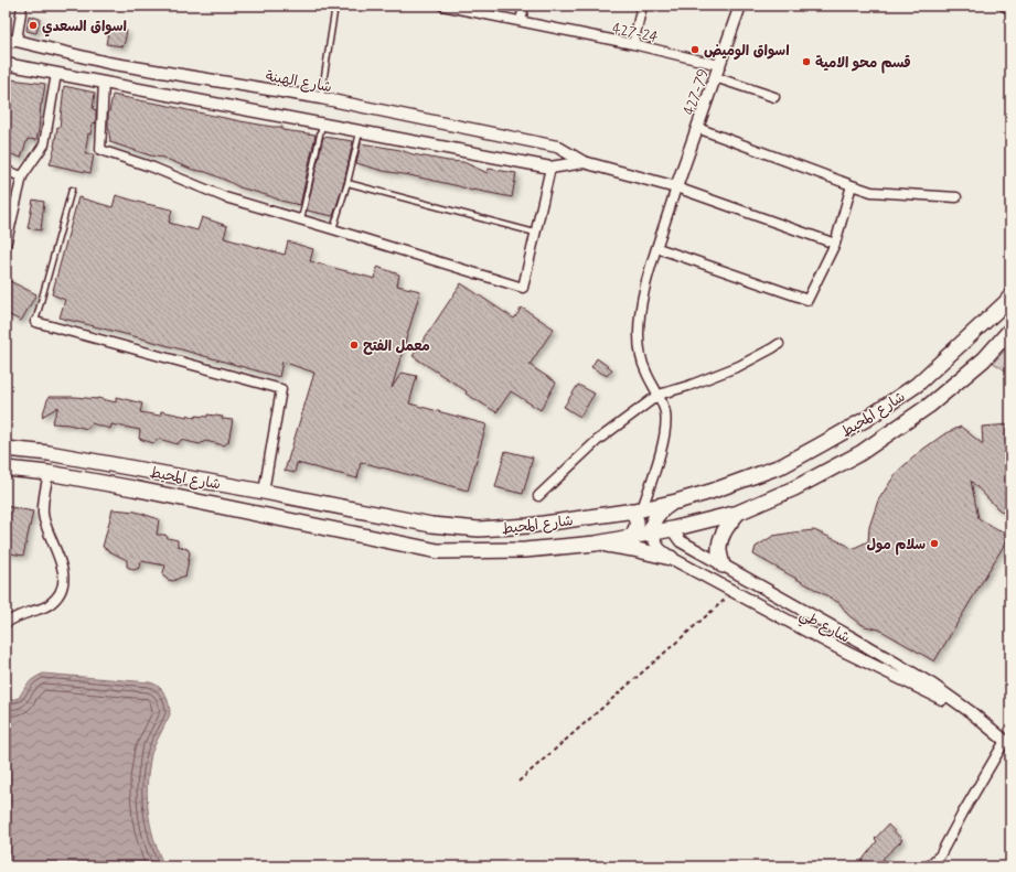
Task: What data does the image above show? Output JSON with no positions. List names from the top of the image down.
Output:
{
  "streets": {
    "main road": ["شارع المحيط"],
    "street": [
      "427-24",
      "شارع الهبنة",
      "427-79",
      "شارع طي"
    ]
  },
  "crossings": [
    ["427-24", "427-79"],
    ["شارع الهبنة", "427-79"],
    ["شارع المحيط", "شارع طي"]
  ],
  "places": [
    "اسواق السعدي",
    "اسواق الوميض",
    "قسم محو الامية",
    "معمل الفتح",
    "سلام مول"
  ]
}
